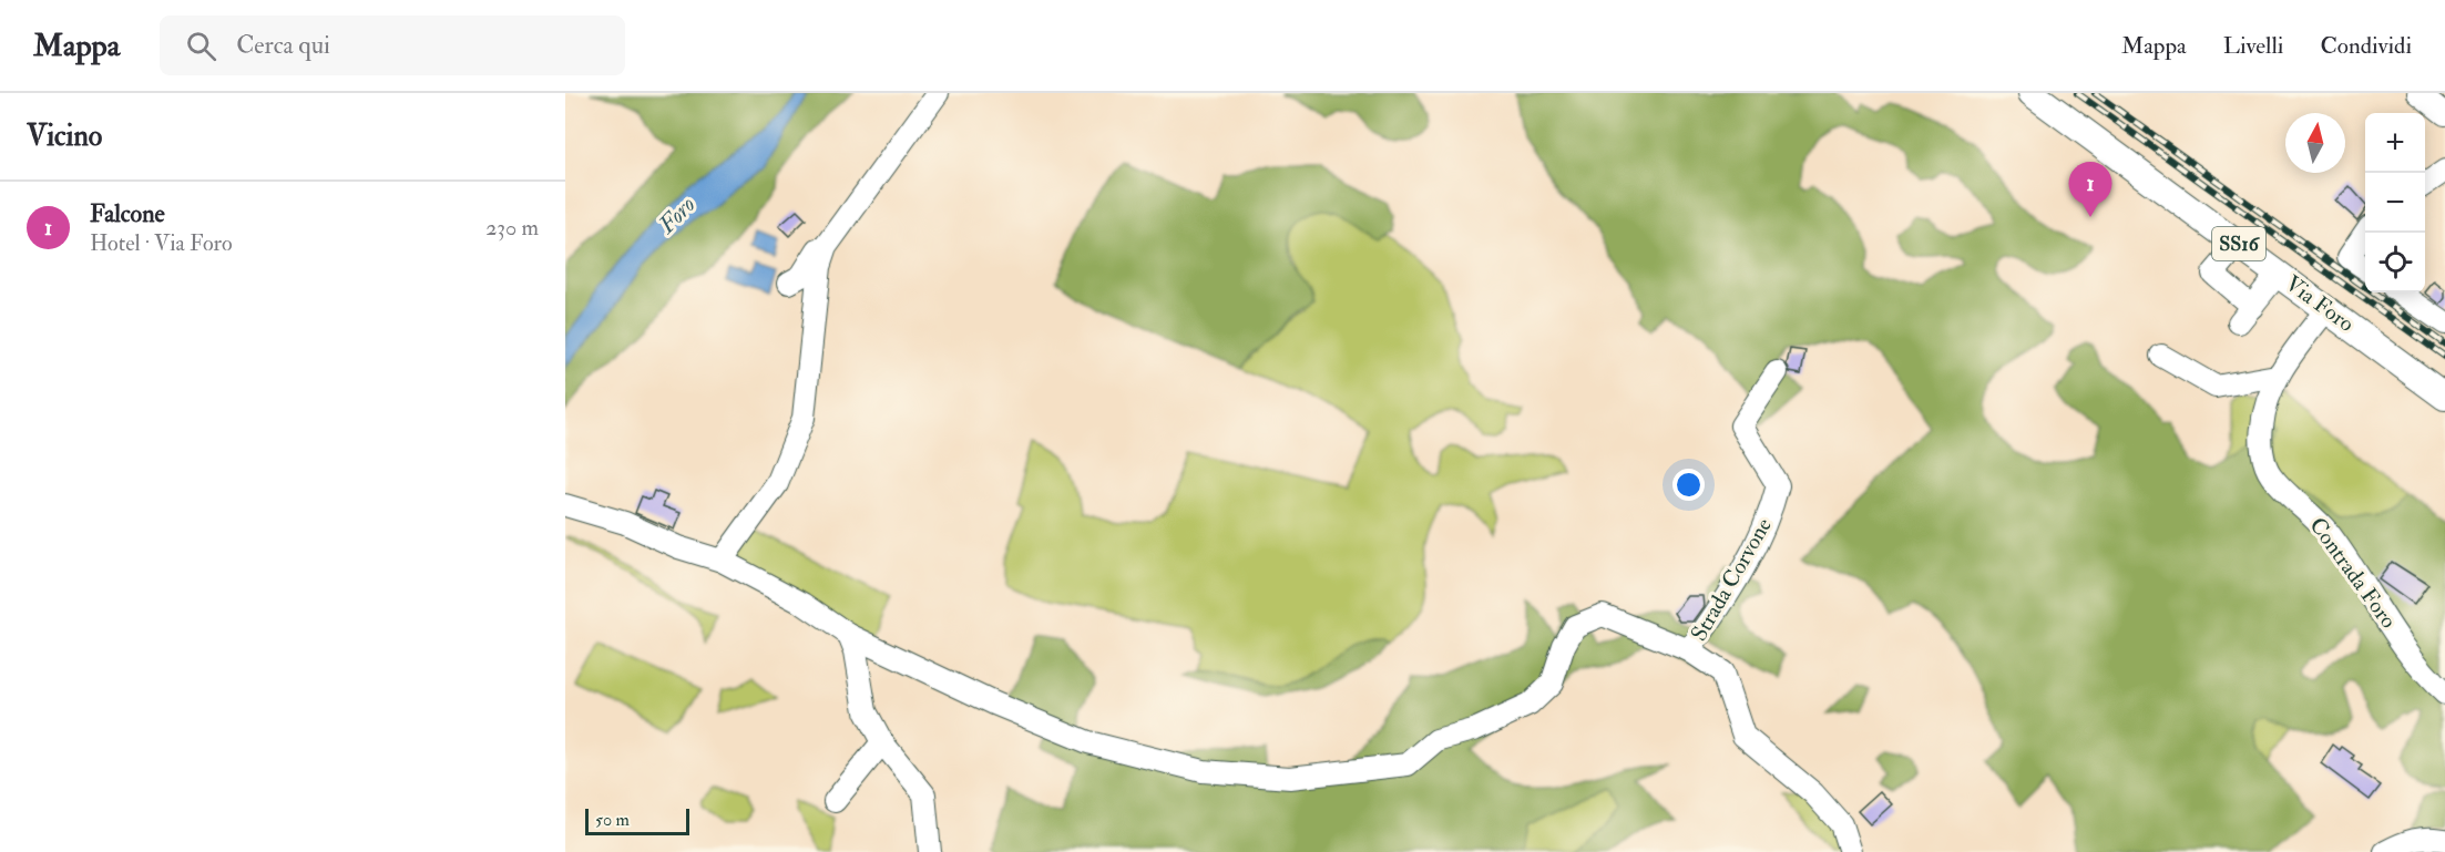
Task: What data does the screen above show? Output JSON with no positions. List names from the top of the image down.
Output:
{
  "streets": {
    "main road": ["SS16", "Via Foro"],
    "street": ["Contrada Foro", "Strada Corvone"]
  },
  "crossings": [
    ["Via Foro", "Contrada Foro"]
  ],
  "water": ["Foro"],
  "scale_bar": "50 m",
  "north": "top",
  "page": {
    "header": "Mappa",
    "search": "Cerca qui",
    "nav": ["Mappa", "Livelli", "Condividi"],
    "heading": "Vicino",
    "map_buttons": ["+", "−"],
    "pins": "1",
    "list": [
      {
        "mark": "1",
        "name": "Falcone",
        "note": "Hotel · Via Foro",
        "value": "230 m"
      }
    ],
    "scale": "50 m"
  }
}
